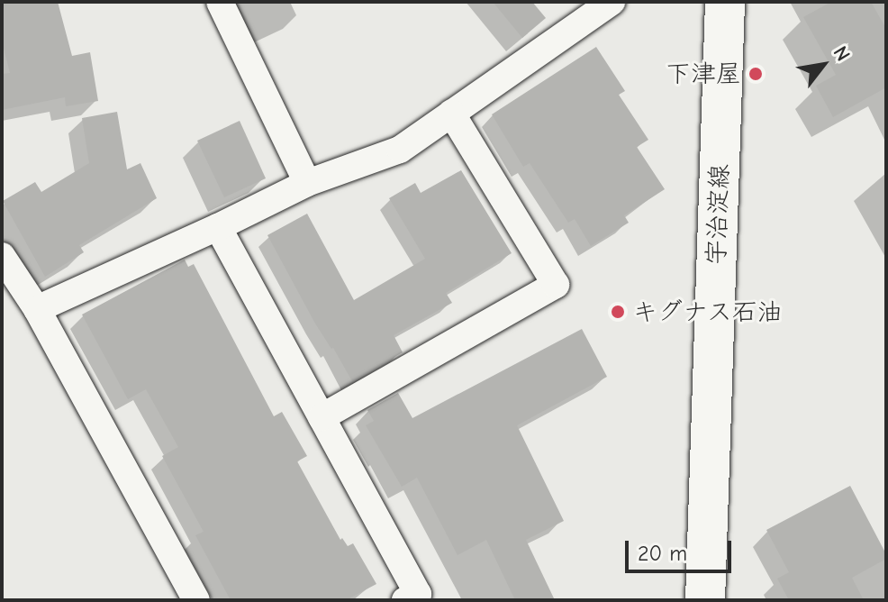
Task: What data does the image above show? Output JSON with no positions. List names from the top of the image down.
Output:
{
  "streets": {
    "main road": ["宇治淀線"]
  },
  "places": ["下津屋", "キグナス石油"],
  "scale_bar": "20 m",
  "north": "top right"
}
